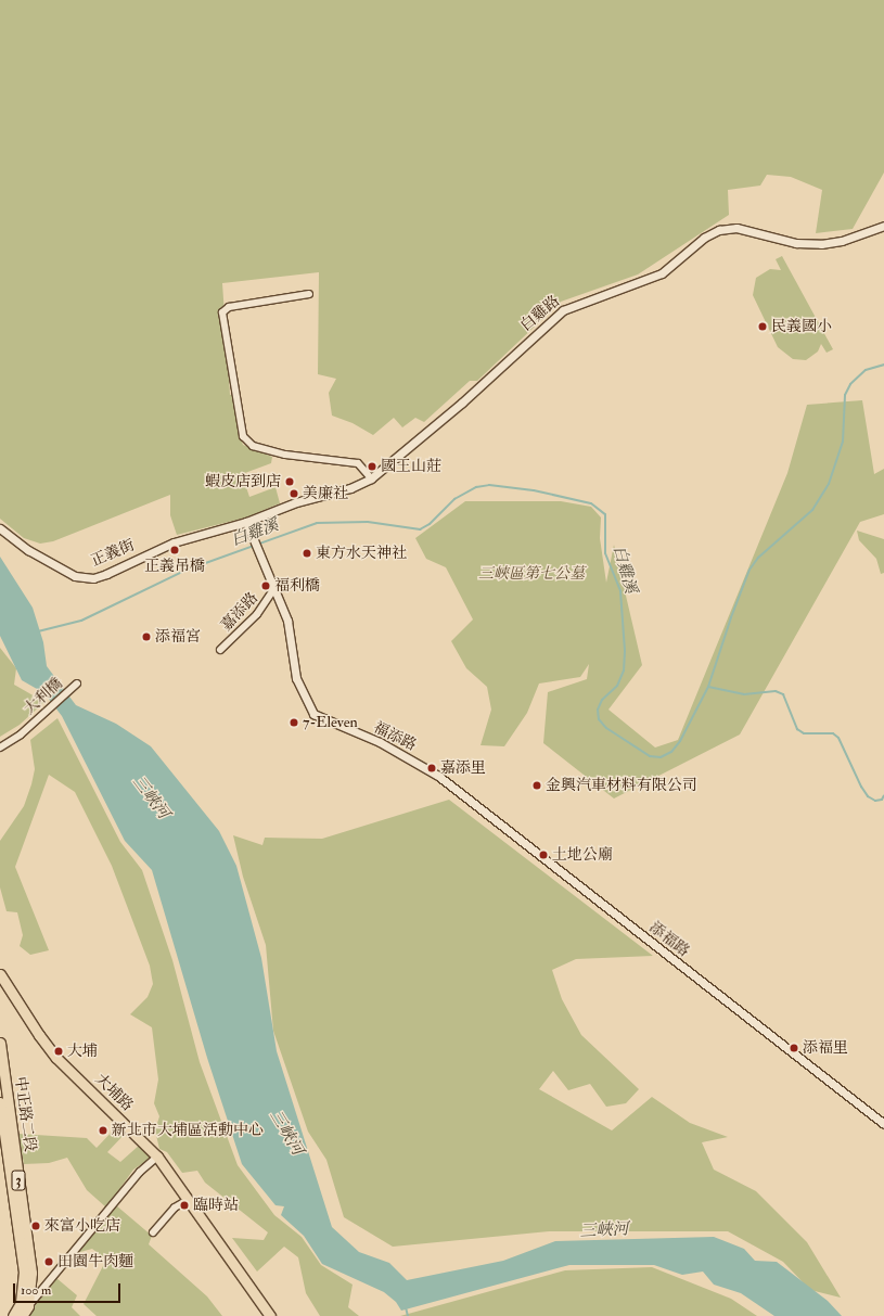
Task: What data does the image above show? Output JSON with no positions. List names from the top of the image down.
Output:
{
  "streets": {
    "main road": ["大埔路", "中正路二段", "3"],
    "street": [
      "白雞路",
      "正義街",
      "嘉添路",
      "大利橋",
      "福添路",
      "添福路"
    ]
  },
  "crossings": [
    ["白雞路", "正義街"],
    ["嘉添路", "福添路"],
    ["福添路", "添福路"]
  ],
  "water": ["白雞溪", "三峽河"],
  "parks": ["三峽區第七公墓"],
  "places": [
    "民義國小",
    "國王山莊",
    "蝦皮店到店",
    "美廉社",
    "正義吊橋",
    "東方水天神社",
    "福利橋",
    "添福宮",
    "7-Eleven",
    "嘉添里",
    "金興汽車材料有限公司",
    "土地公廟",
    "添福里",
    "大埔",
    "新北市大埔區活動中心",
    "臨時站",
    "來富小吃店",
    "田園牛肉麵"
  ],
  "scale_bar": "100 m"
}
